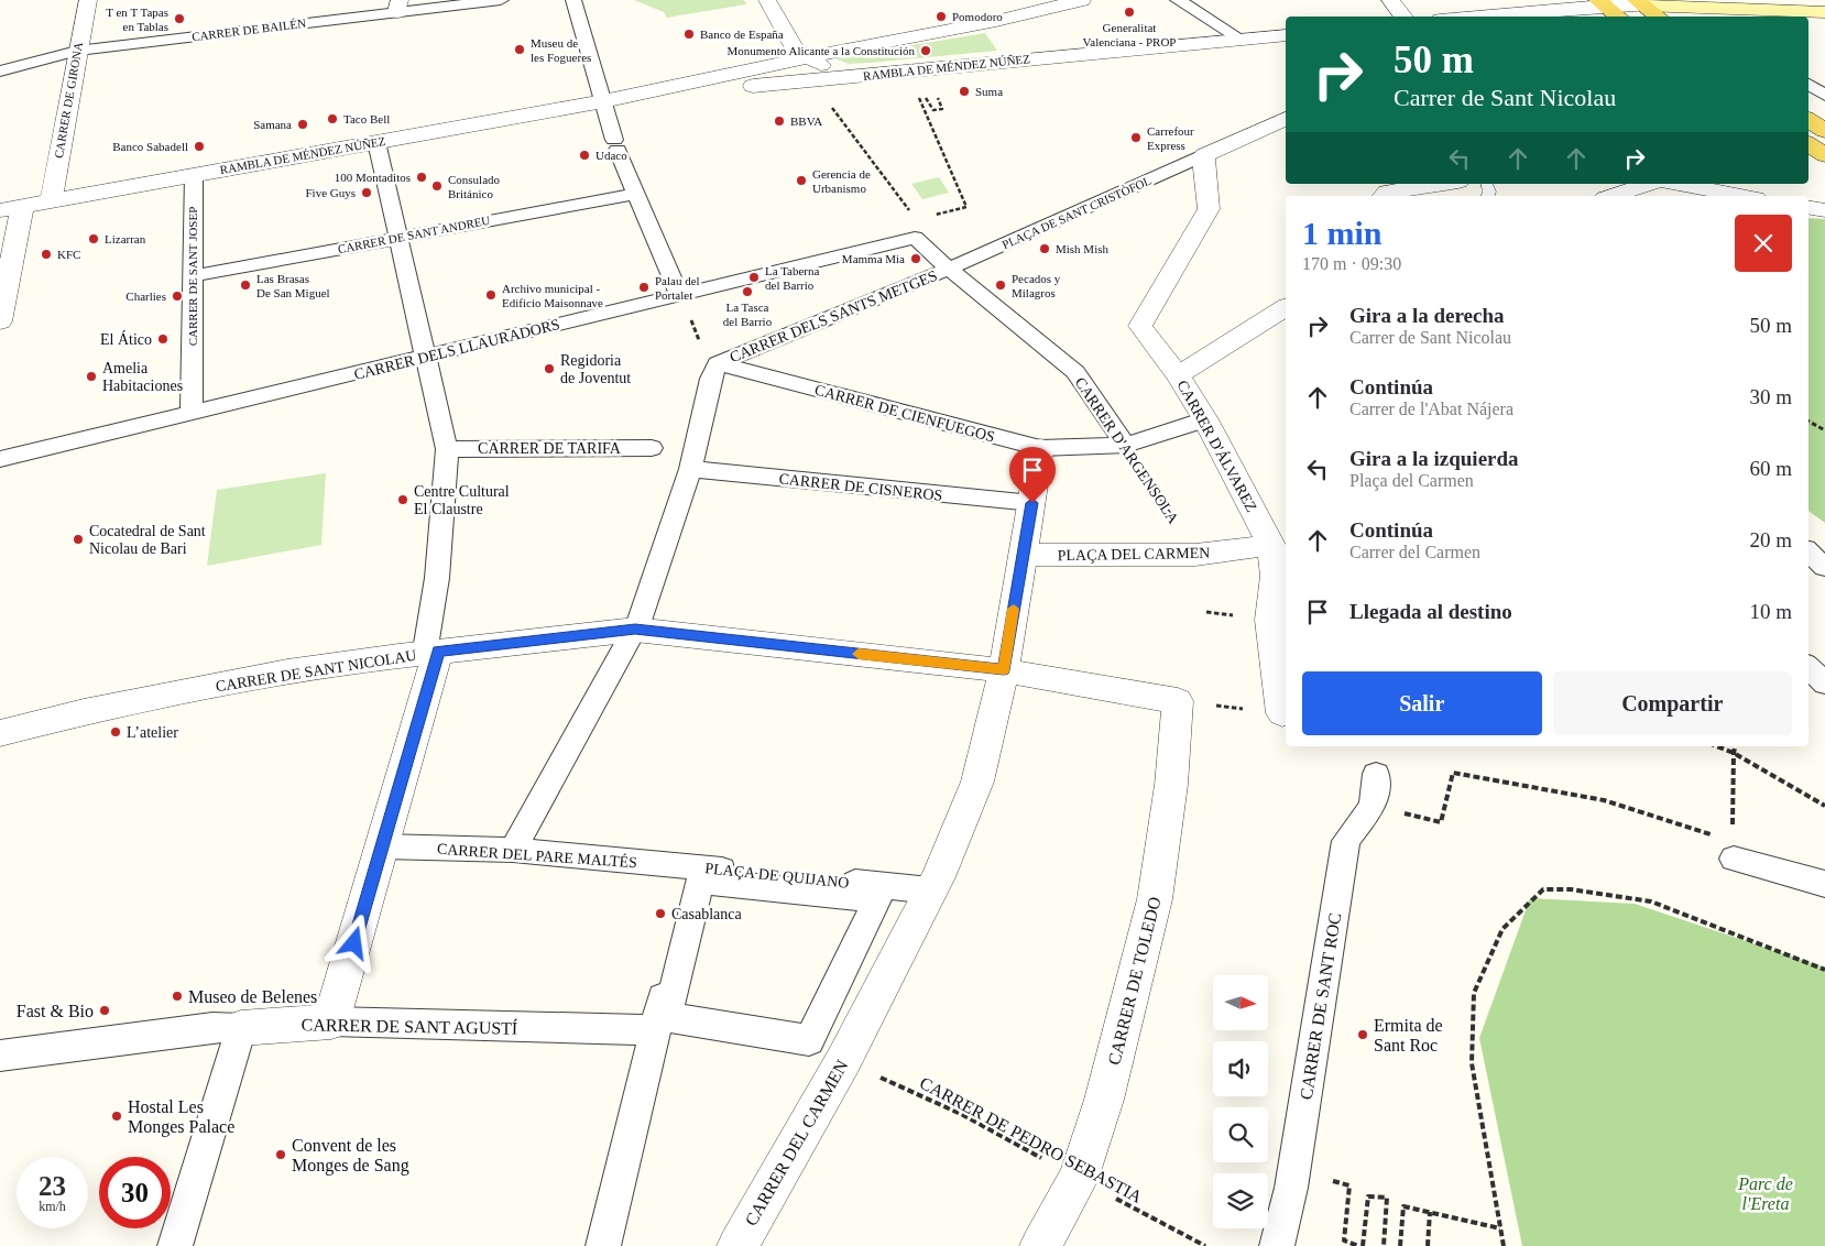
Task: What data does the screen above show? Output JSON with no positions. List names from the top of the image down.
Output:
{
  "streets": {
    "street": [
      "CARRER DE BAILÉN",
      "RAMBLA DE MÉNDEZ NÚÑEZ",
      "CARRER DE GIRONA",
      "PLAÇA DE SANT CRISTÒFOL",
      "CARRER DE SANT ANDREU",
      "CARRER DE SANT JOSEP",
      "CARRER DELS SANTS METGES",
      "CARRER DELS LLAURADORS",
      "CARRER DE CIENFUEGOS",
      "CARRER D'ÁLVAREZ",
      "CARRER DE TARIFA",
      "CARRER D'ARGENSOLA",
      "CARRER DE CISNEROS",
      "PLAÇA DEL CARMEN",
      "CARRER DE SANT NICOLAU",
      "CARRER DEL PARE MALTÉS",
      "PLAÇA DE QUIJANO",
      "CARRER DE TOLEDO",
      "CARRER DE SANT ROC",
      "CARRER DE SANT AGUSTÍ",
      "CARRER DEL CARMEN"
    ],
    "path": ["CARRER DE PEDRO SEBASTIA"]
  },
  "crossings": [
    ["CARRER DE BAILÉN", "CARRER DE GIRONA"],
    ["RAMBLA DE MÉNDEZ NÚÑEZ", "CARRER DE GIRONA"],
    ["RAMBLA DE MÉNDEZ NÚÑEZ", "CARRER DE SANT JOSEP"],
    ["PLAÇA DE SANT CRISTÒFOL", "CARRER DELS SANTS METGES"],
    ["PLAÇA DE SANT CRISTÒFOL", "CARRER D'ÁLVAREZ"],
    ["PLAÇA DE SANT CRISTÒFOL", "CARRER D'ARGENSOLA"],
    ["CARRER DE SANT ANDREU", "CARRER DE SANT JOSEP"],
    ["CARRER DE SANT JOSEP", "CARRER DELS LLAURADORS"],
    ["CARRER DELS SANTS METGES", "CARRER DE CIENFUEGOS"],
    ["CARRER DELS SANTS METGES", "CARRER D'ARGENSOLA"],
    ["CARRER DELS LLAURADORS", "CARRER D'ARGENSOLA"],
    ["CARRER DE CIENFUEGOS", "CARRER D'ÁLVAREZ"],
    ["CARRER DE CIENFUEGOS", "CARRER D'ARGENSOLA"],
    ["CARRER D'ÁLVAREZ", "PLAÇA DEL CARMEN"],
    ["CARRER D'ARGENSOLA", "PLAÇA DEL CARMEN"],
    ["CARRER DEL PARE MALTÉS", "PLAÇA DE QUIJANO"],
    ["PLAÇA DE QUIJANO", "CARRER DE SANT AGUSTÍ"],
    ["CARRER DE TOLEDO", "CARRER DE PEDRO SEBASTIA"],
    ["CARRER DE PEDRO SEBASTIA", "CARRER DEL CARMEN"]
  ],
  "parks": ["Parc de l'Ereta"],
  "places": [
    "Generalitat Valenciana - PROP",
    "Pomodoro",
    "T en T Tapas en Tablas",
    "Banco de España",
    "Museu de les Fogueres",
    "Monumento Alicante a la Constitución",
    "Suma",
    "Taco Bell",
    "BBVA",
    "Samana",
    "Carrefour Express",
    "Banco Sabadell",
    "Udaco",
    "100 Montaditos",
    "Gerencia de Urbanismo",
    "Consulado Británico",
    "Five Guys",
    "Lizarran",
    "Mish Mish",
    "KFC",
    "Mamma Mia",
    "La Taberna del Barrio",
    "Las Brasas De San Miguel",
    "Pecados y Milagros",
    "Palau del Portalet",
    "La Tasca del Barrio",
    "Archivo municipal - Edificio Maisonnave",
    "Charlies",
    "El Ático",
    "Regidoria de Joventut",
    "Amelia Habitaciones",
    "Centre Cultural El Claustre",
    "Cocatedral de Sant Nicolau de Bari",
    "L’atelier",
    "Casablanca",
    "Museo de Belenes",
    "Fast & Bio",
    "Ermita de Sant Roc",
    "Hostal Les Monges Palace",
    "Convent de les Monges de Sang"
  ],
  "north": "right",
  "page": {
    "turn": ["50 m", "Carrer de Sant Nicolau"],
    "heading": ["1 min", "170 m · 09:30"],
    "list": [
      {
        "name": "Gira a la derecha",
        "note": "Carrer de Sant Nicolau",
        "value": "50 m"
      },
      {
        "name": "Continúa",
        "note": "Carrer de l'Abat Nájera",
        "value": "30 m"
      },
      {
        "name": "Gira a la izquierda",
        "note": "Plaça del Carmen",
        "value": "60 m"
      },
      {
        "name": "Continúa",
        "note": "Carrer del Carmen",
        "value": "20 m"
      },
      {
        "name": "Llegada al destino",
        "value": "10 m"
      }
    ],
    "buttons": ["Salir", "Compartir"],
    "speed": "23 km/h",
    "limit": "30"
  }
}
